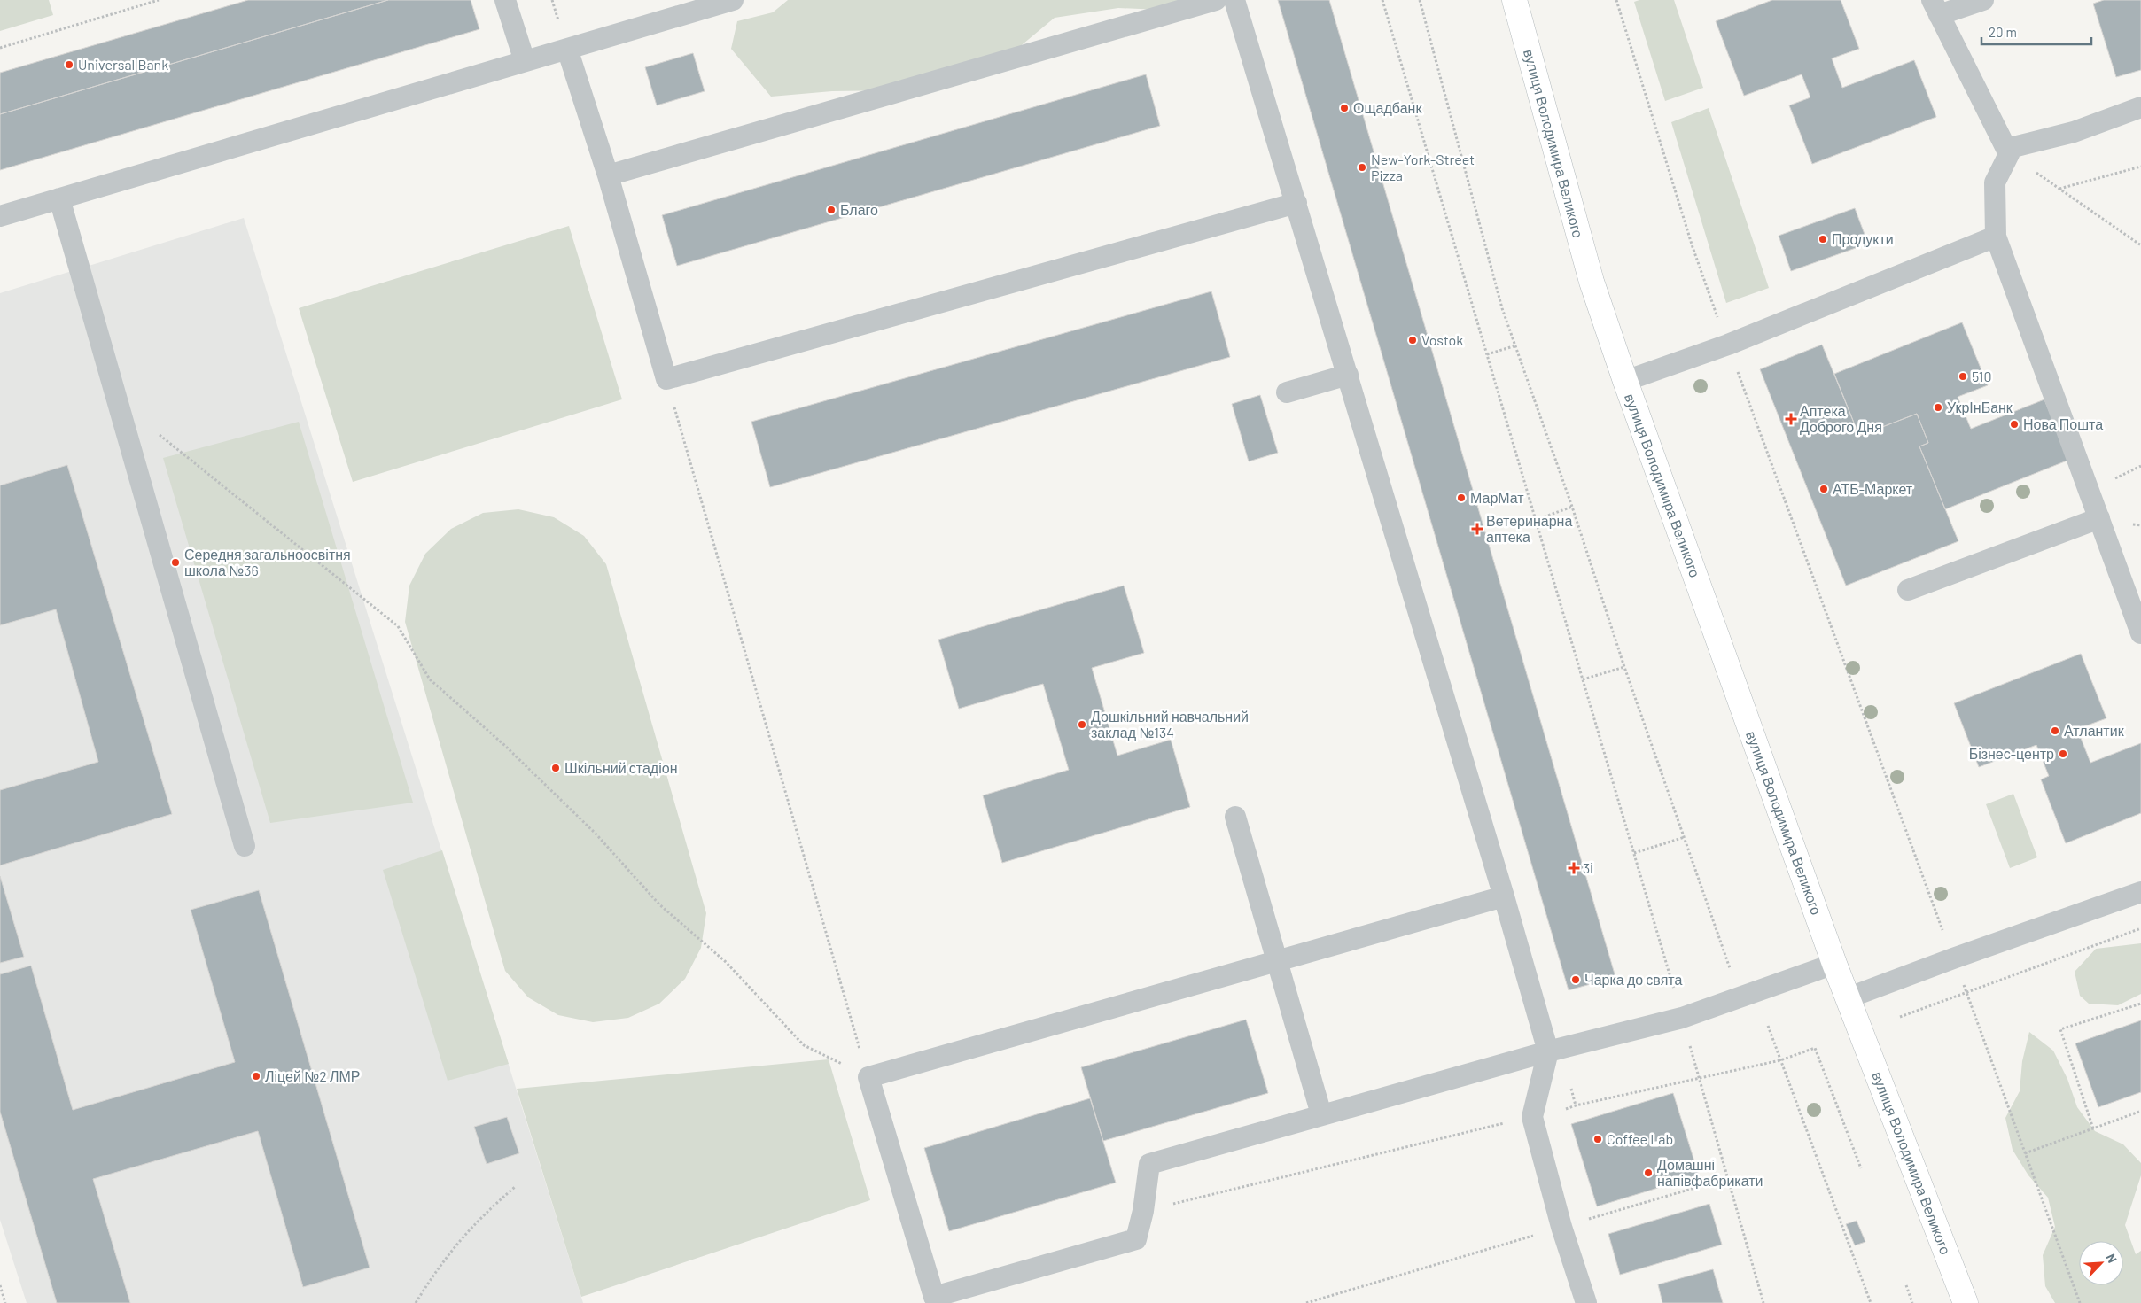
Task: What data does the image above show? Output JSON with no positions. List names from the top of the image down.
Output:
{
  "streets": {
    "main road": ["вулиця Володимира Великого"]
  },
  "places": {
    "other": [
      "Universal Bank",
      "Ощадбанк",
      "New-York-Street Pizza",
      "Благо",
      "Продукти",
      "Vostok",
      "510",
      "УкрІнБанк",
      "Нова Пошта",
      "АТБ-Маркет",
      "МарМат",
      "Середня загальноосвітня школа №36",
      "Дошкільний навчальний заклад №134",
      "Атлантик",
      "Бізнес-центр",
      "Шкільний стадіон",
      "Чарка до свята",
      "Ліцей №2 ЛМР",
      "Coffee Lab",
      "Домашні напівфабрикати"
    ],
    "health": ["Аптека Доброго Дня", "Ветеринарна аптека", "3і"]
  },
  "scale_bar": "20 m",
  "north": "top right"
}
